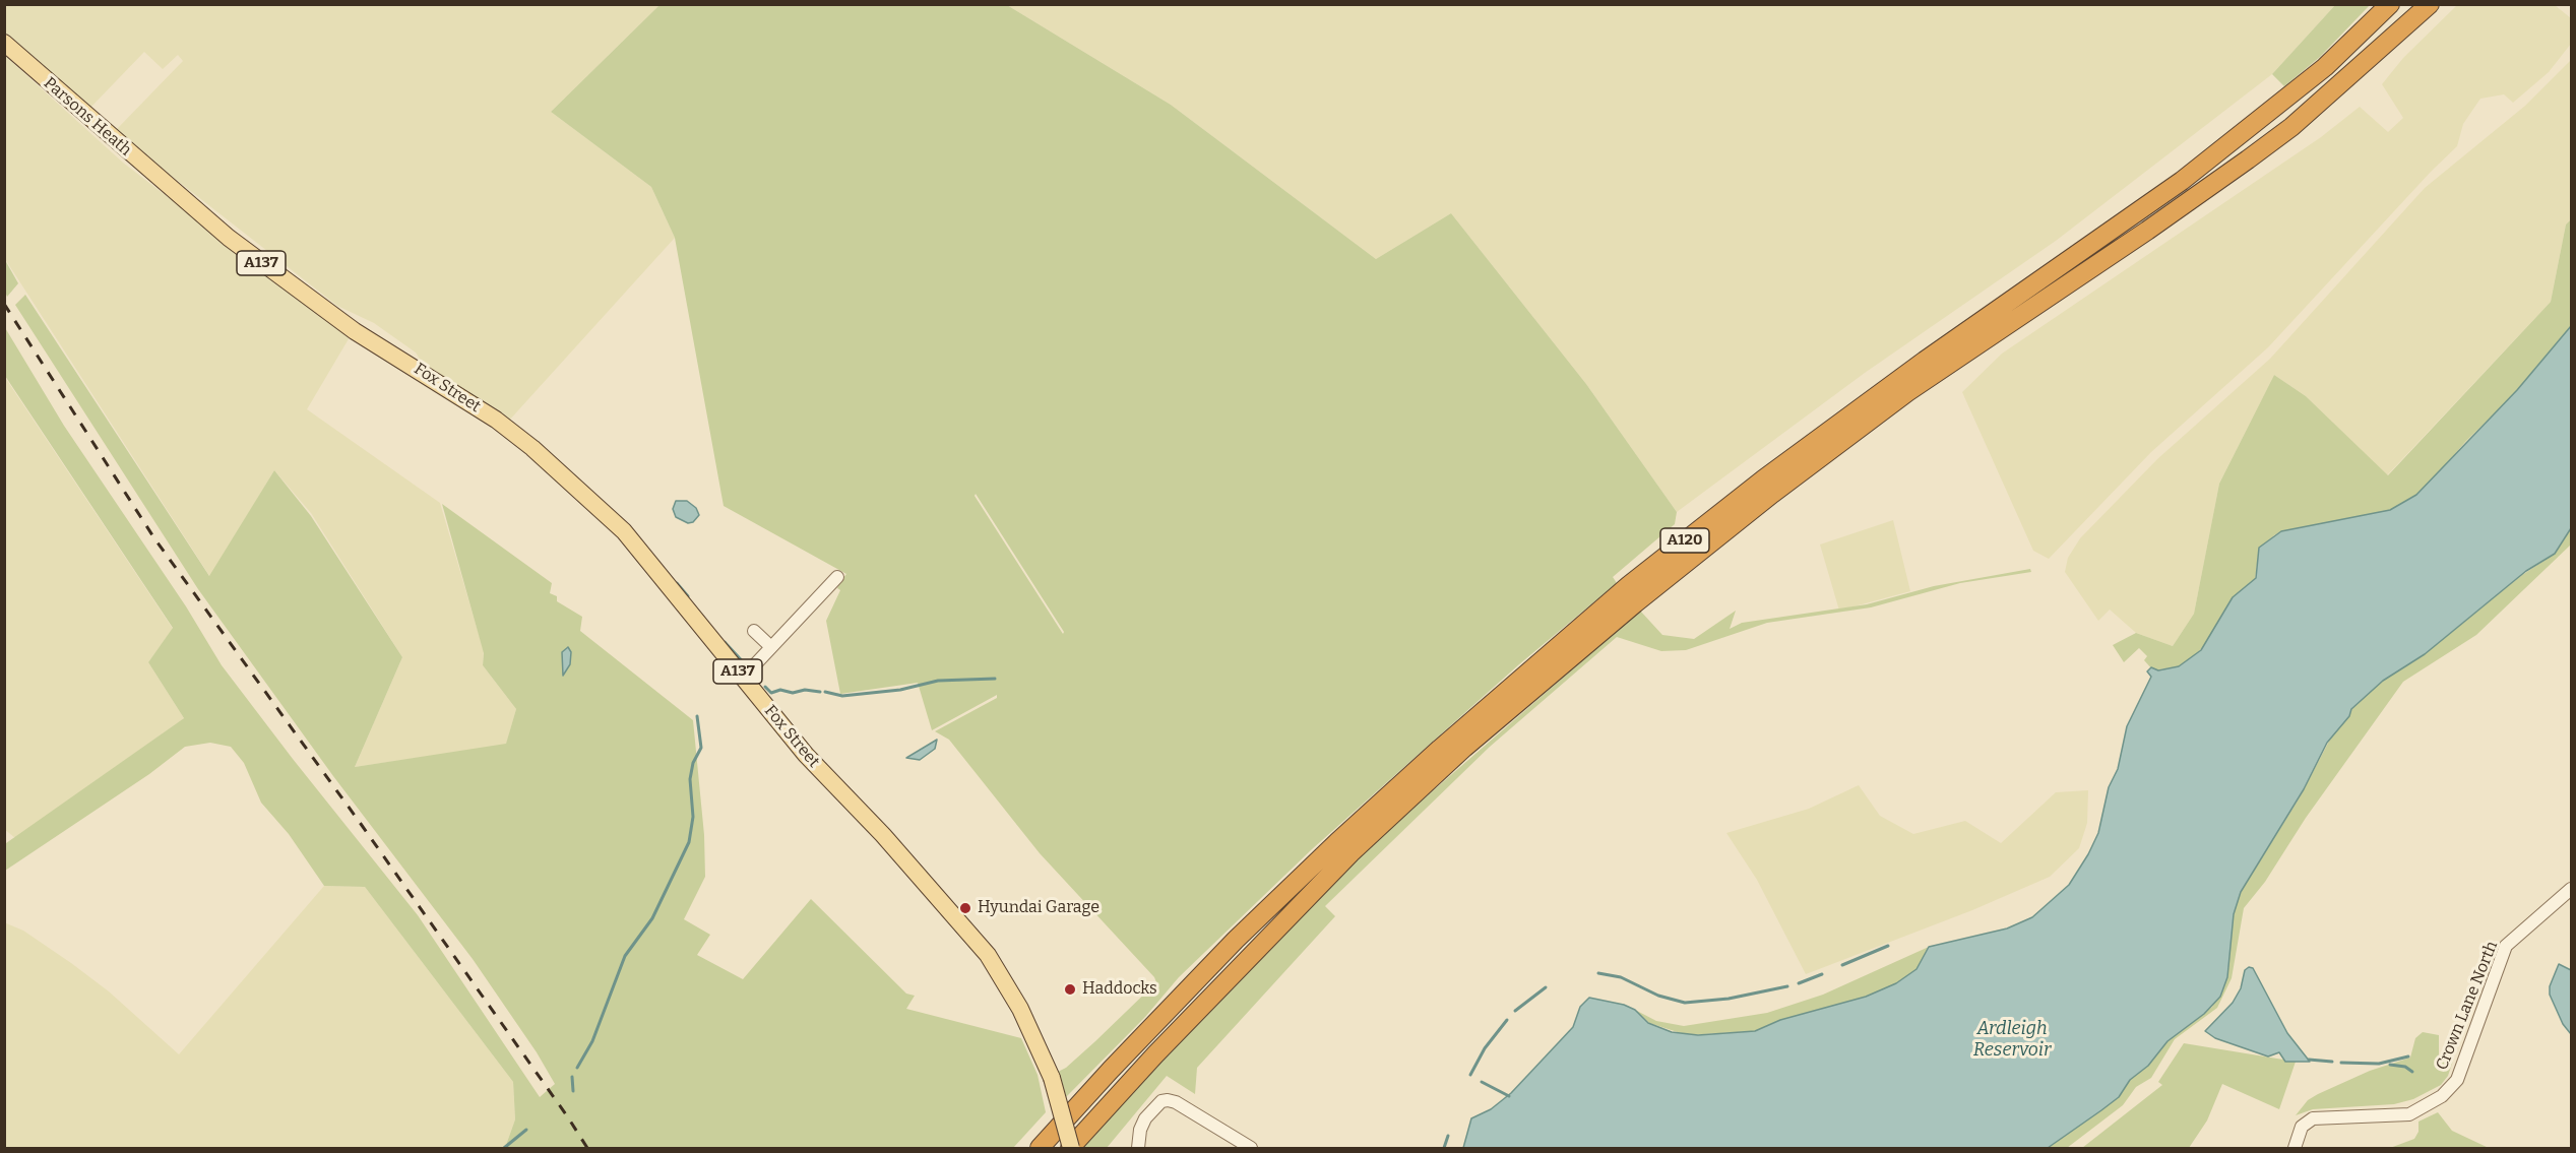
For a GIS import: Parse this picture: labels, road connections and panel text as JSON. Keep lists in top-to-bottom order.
{
  "streets": {
    "highway": ["A120"],
    "main road": ["Parsons Heath", "A137", "Fox Street"],
    "street": ["Crown Lane North"]
  },
  "crossings": [
    ["Parsons Heath", "Fox Street"],
    ["Fox Street", "A120"]
  ],
  "water": ["Ardleigh Reservoir"],
  "places": ["Hyundai Garage", "Haddocks"]
}
